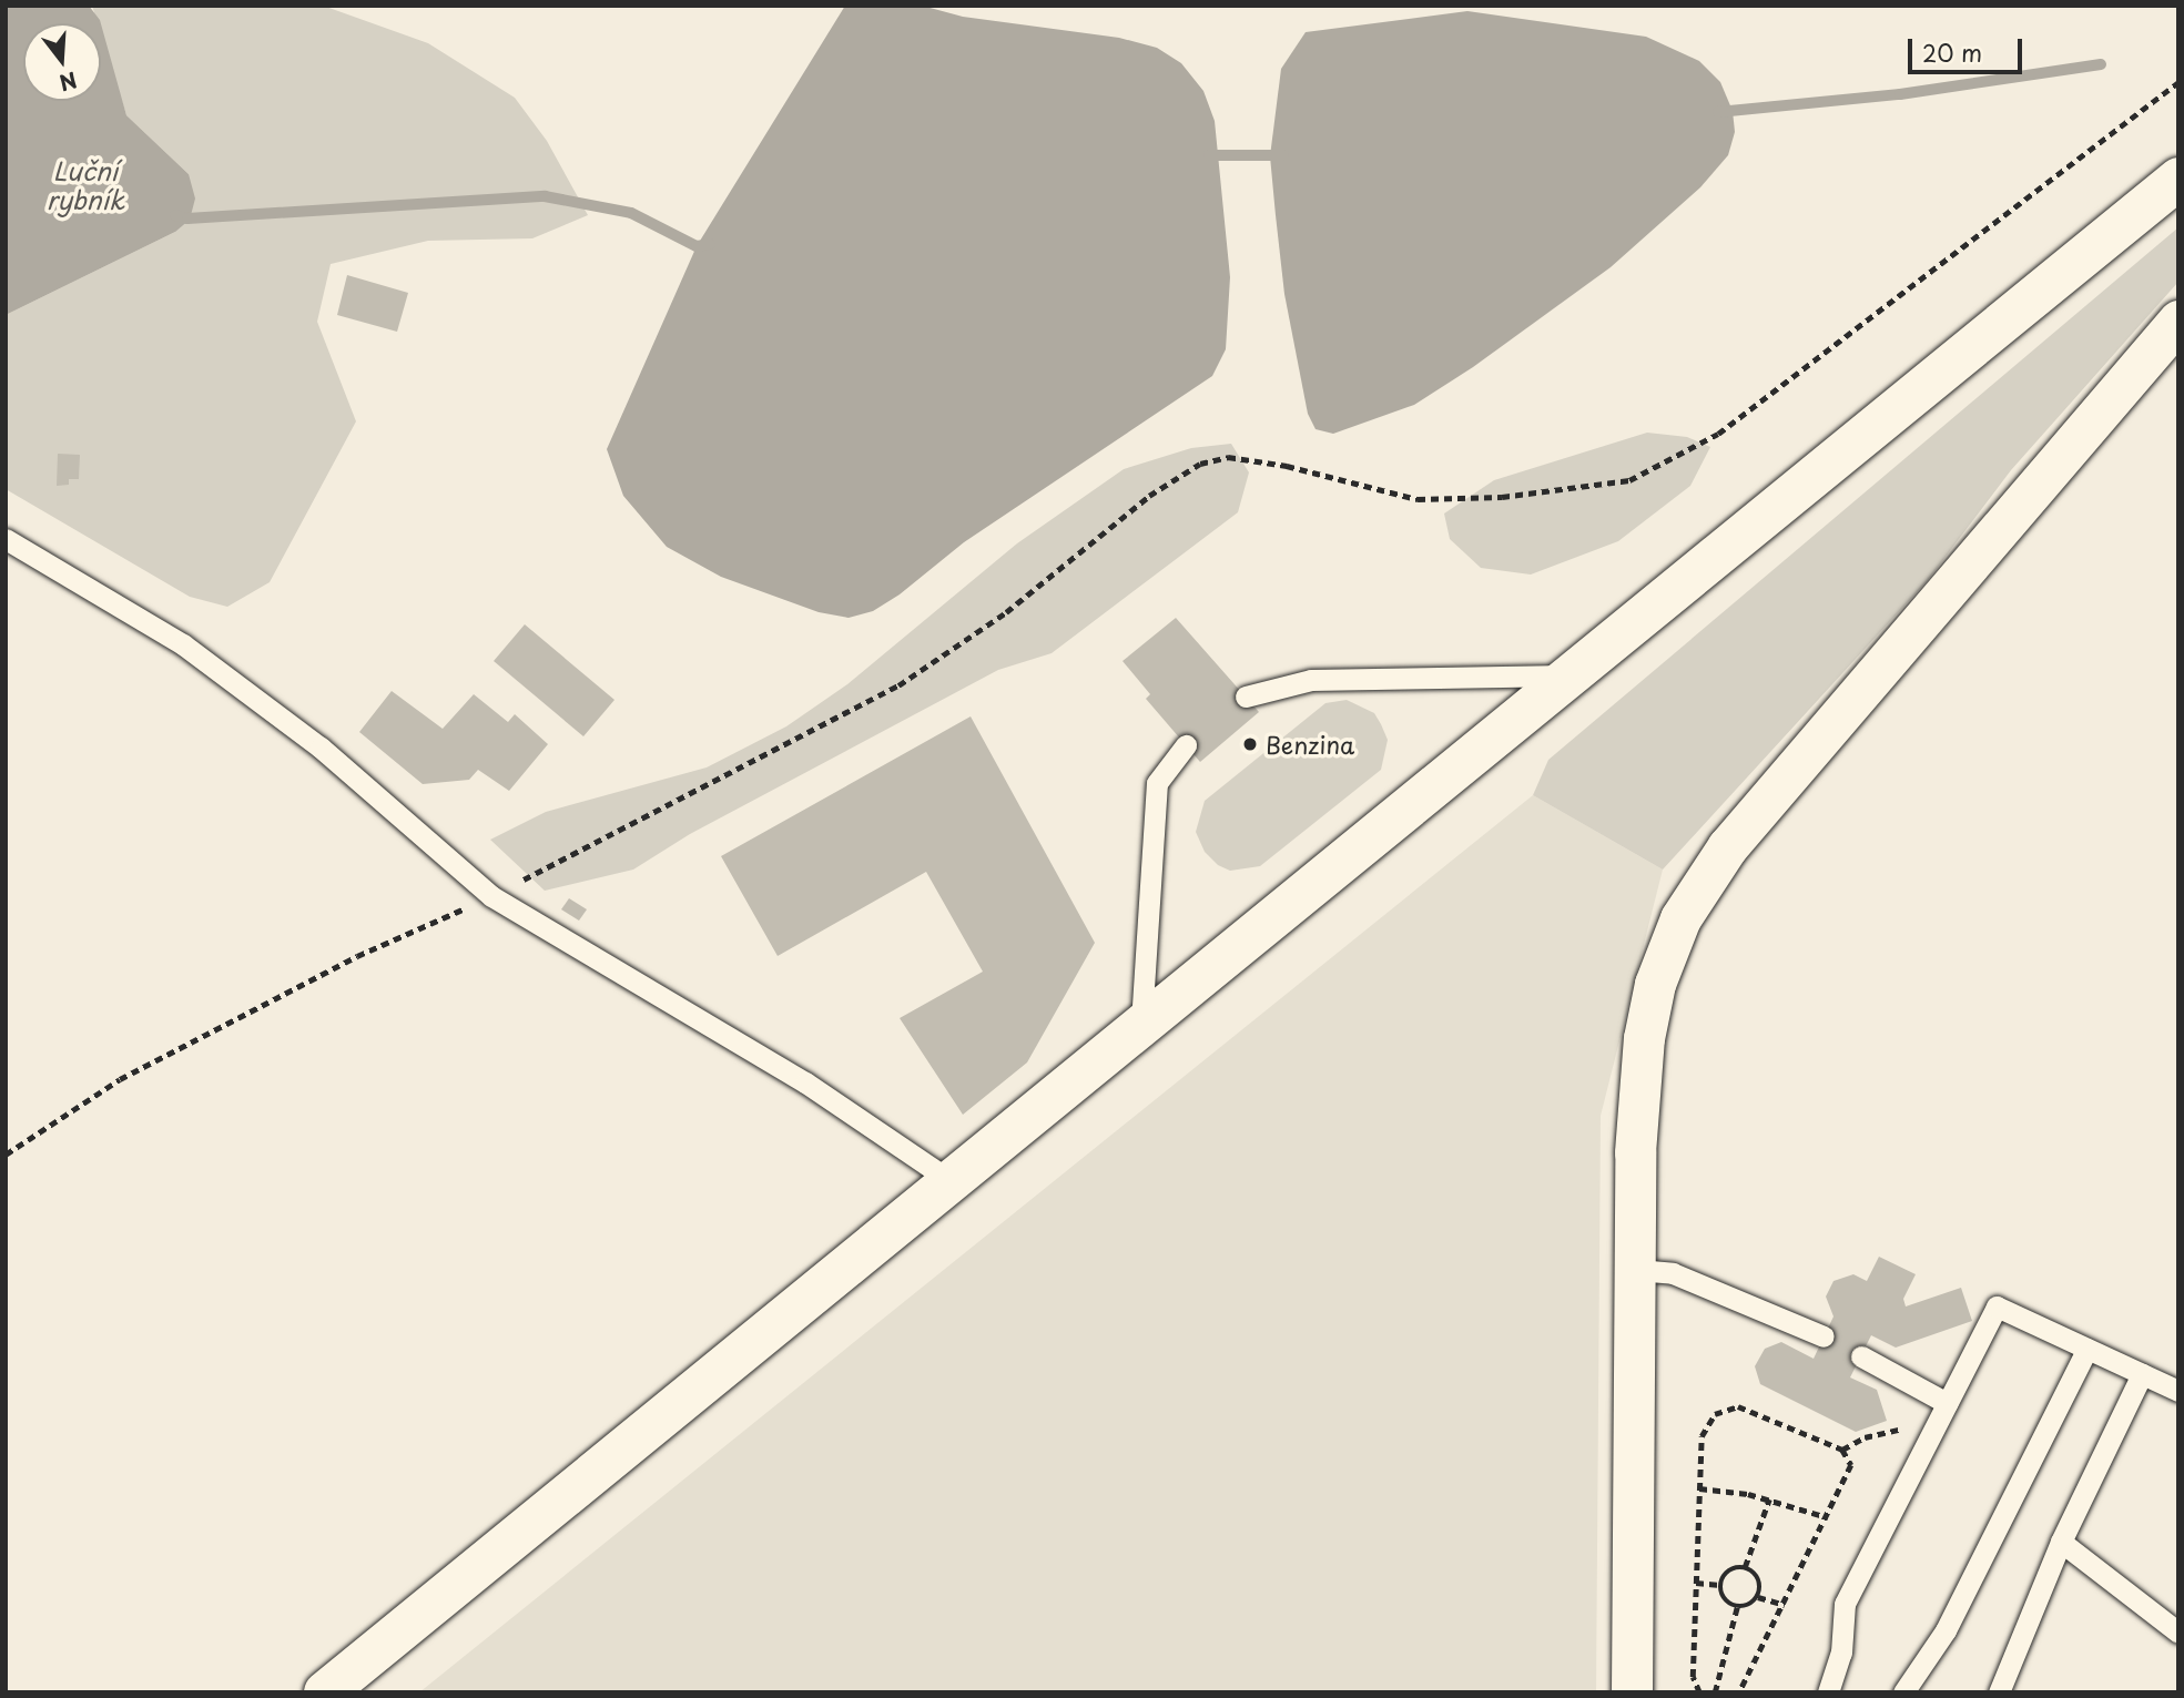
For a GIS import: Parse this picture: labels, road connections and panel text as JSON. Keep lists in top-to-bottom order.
{
  "water": ["Luční rybník"],
  "places": ["Benzina"],
  "scale_bar": "20 m",
  "north": "bottom"
}
